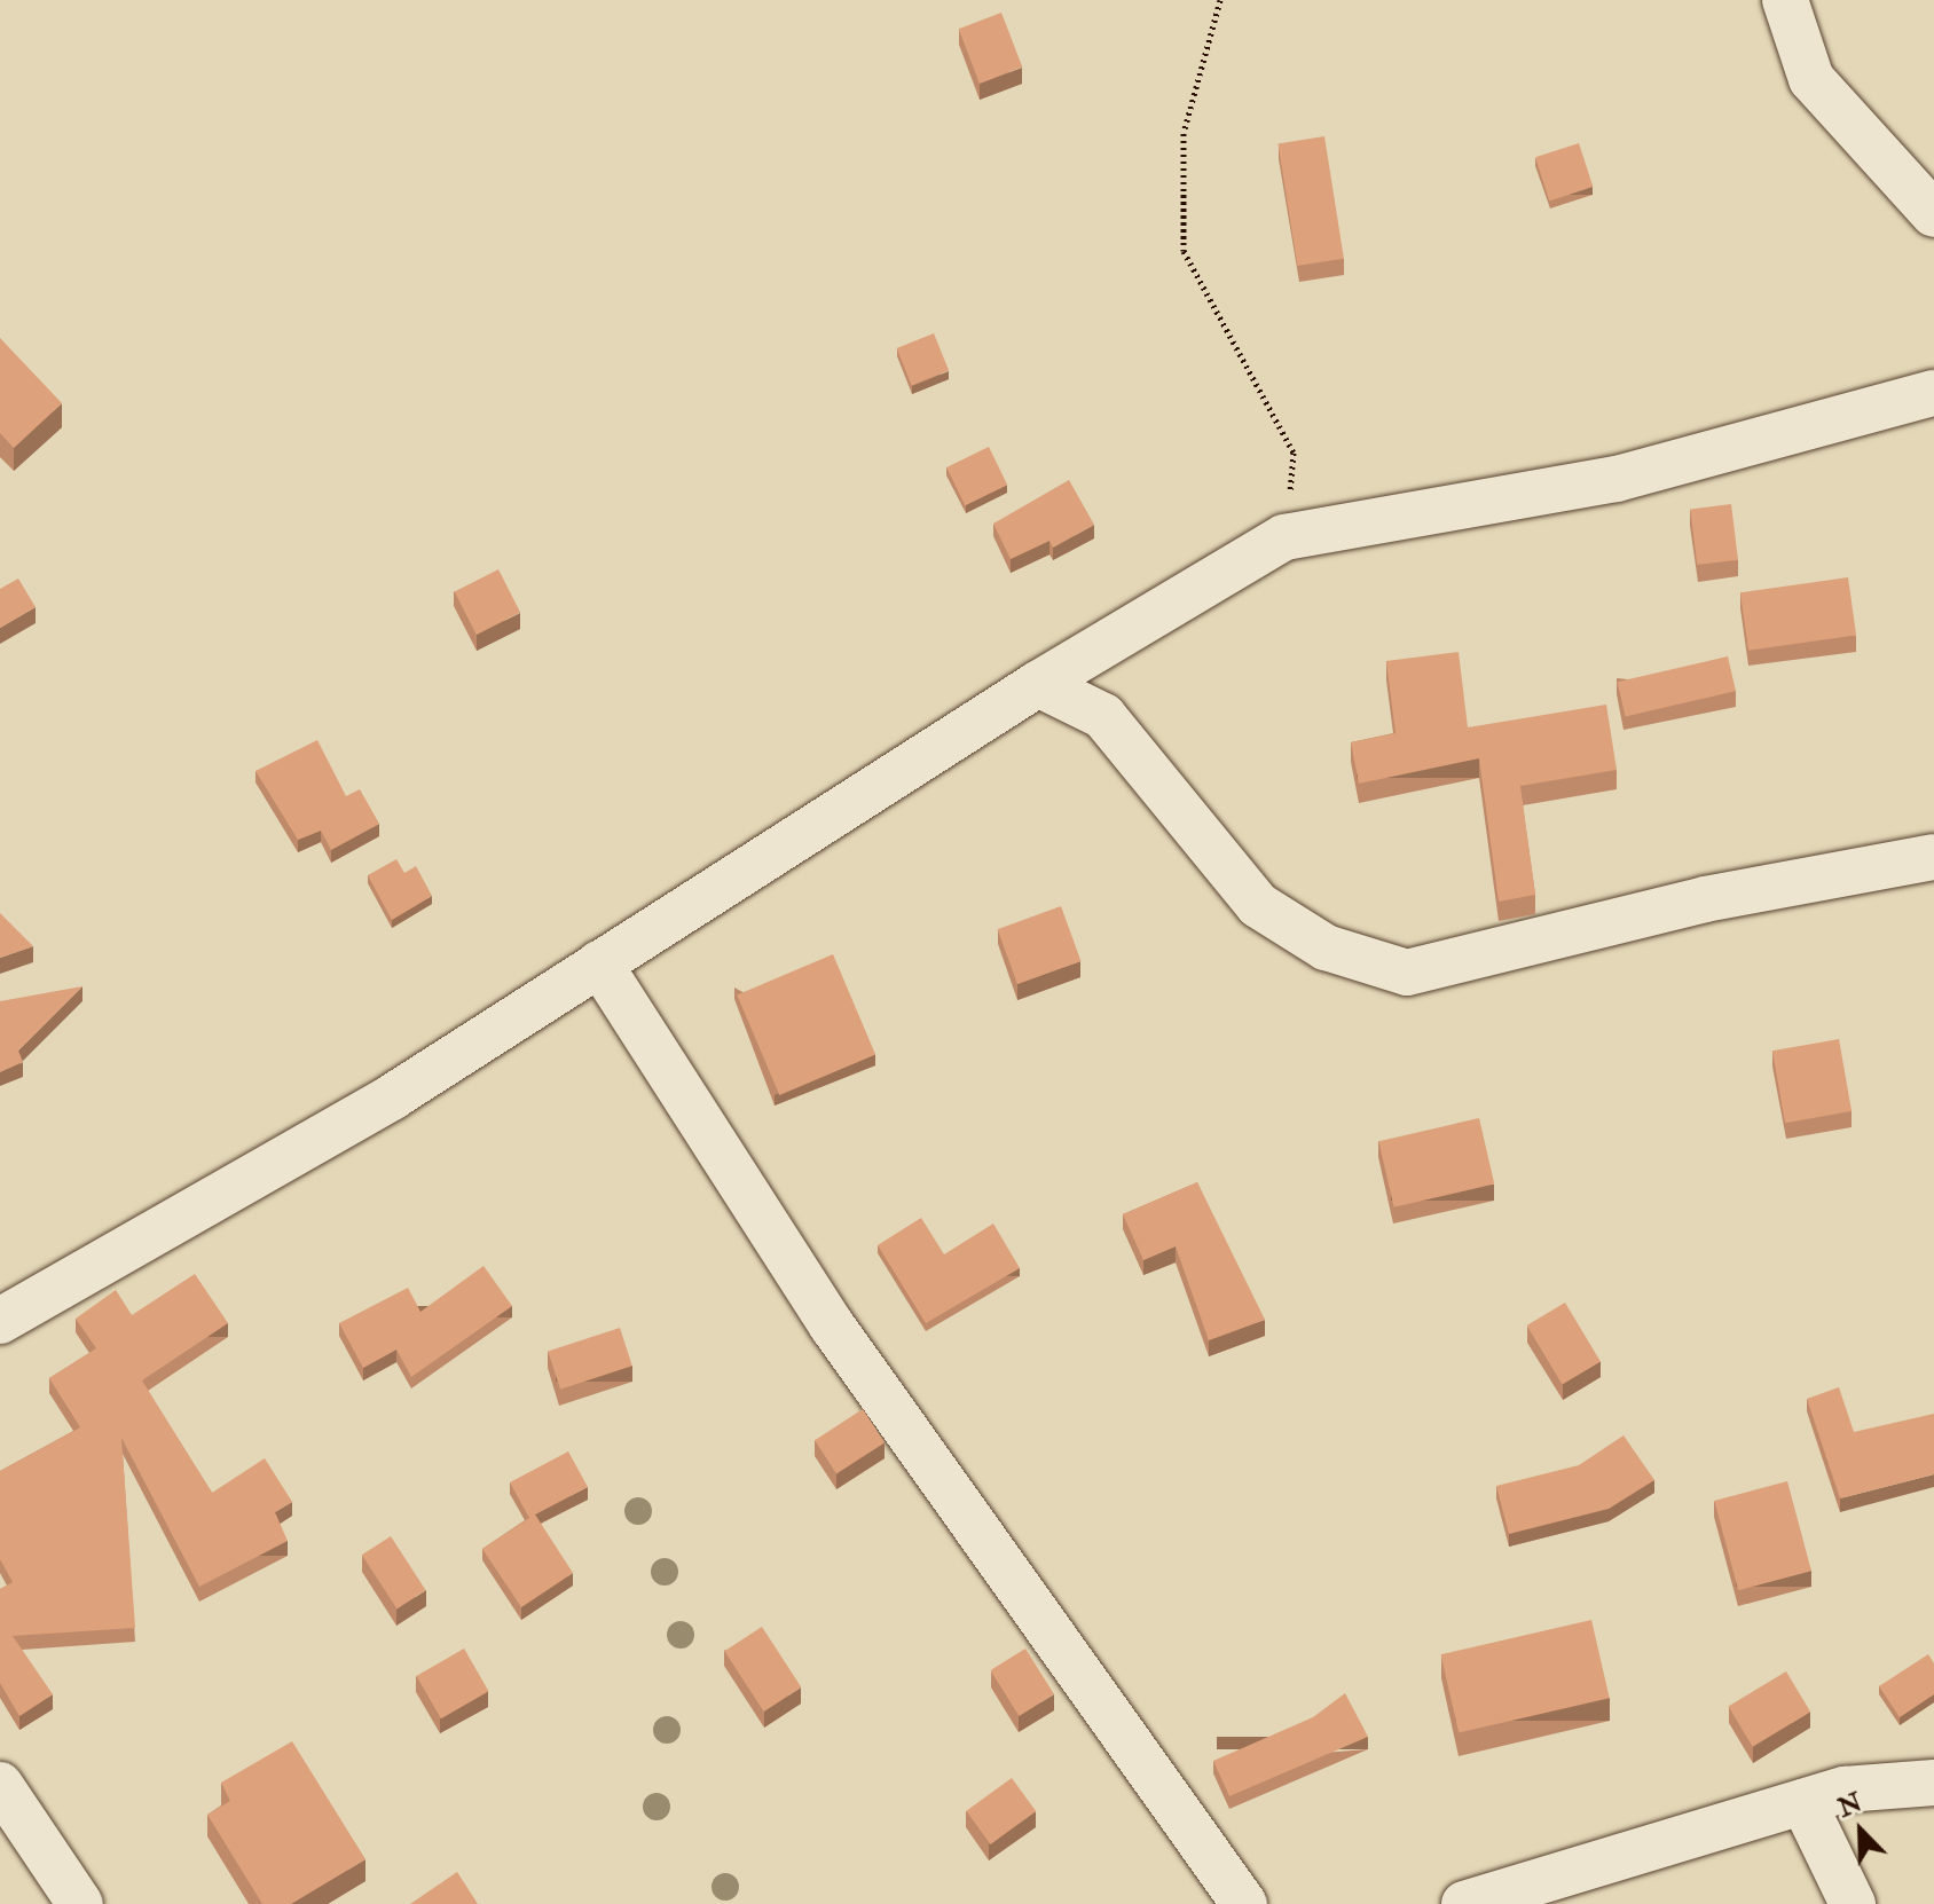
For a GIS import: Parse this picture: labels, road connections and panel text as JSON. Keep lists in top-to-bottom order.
{
  "north": "top left"
}
